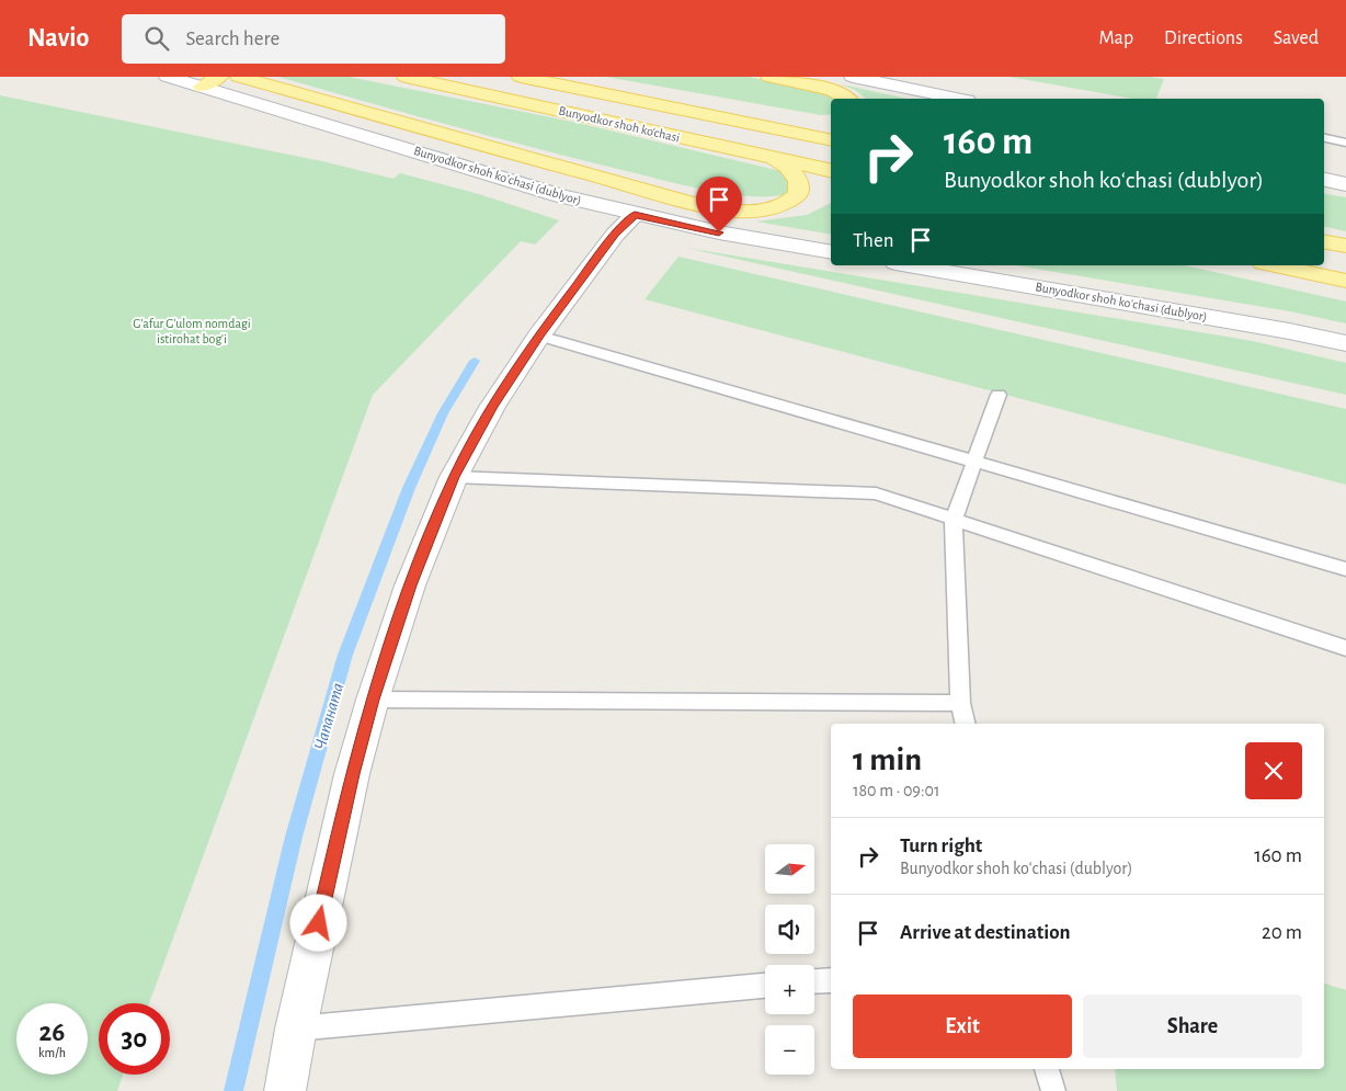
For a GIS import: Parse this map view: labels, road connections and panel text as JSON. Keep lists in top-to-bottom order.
{
  "streets": {
    "main road": ["Bunyodkor shoh ko'chasi"],
    "street": ["Bunyodkor shoh koʻchasi (dublyor)"]
  },
  "water": ["Чапаната"],
  "parks": ["G'afur G'ulom nomdagi istirohat bog'i"],
  "north": "right",
  "page": {
    "header": "Navio",
    "search": "Search here",
    "nav": ["Map", "Directions", "Saved"],
    "turn": ["160 m", "Bunyodkor shoh koʻchasi (dublyor)"],
    "then": "Then",
    "heading": ["1 min", "180 m · 09:01"],
    "list": [
      {
        "name": "Turn right",
        "note": "Bunyodkor shoh koʻchasi (dublyor)",
        "value": "160 m"
      },
      {
        "name": "Arrive at destination",
        "value": "20 m"
      }
    ],
    "map_buttons": ["+", "−"],
    "buttons": ["Exit", "Share"],
    "speed": "26 km/h",
    "limit": "30"
  }
}
